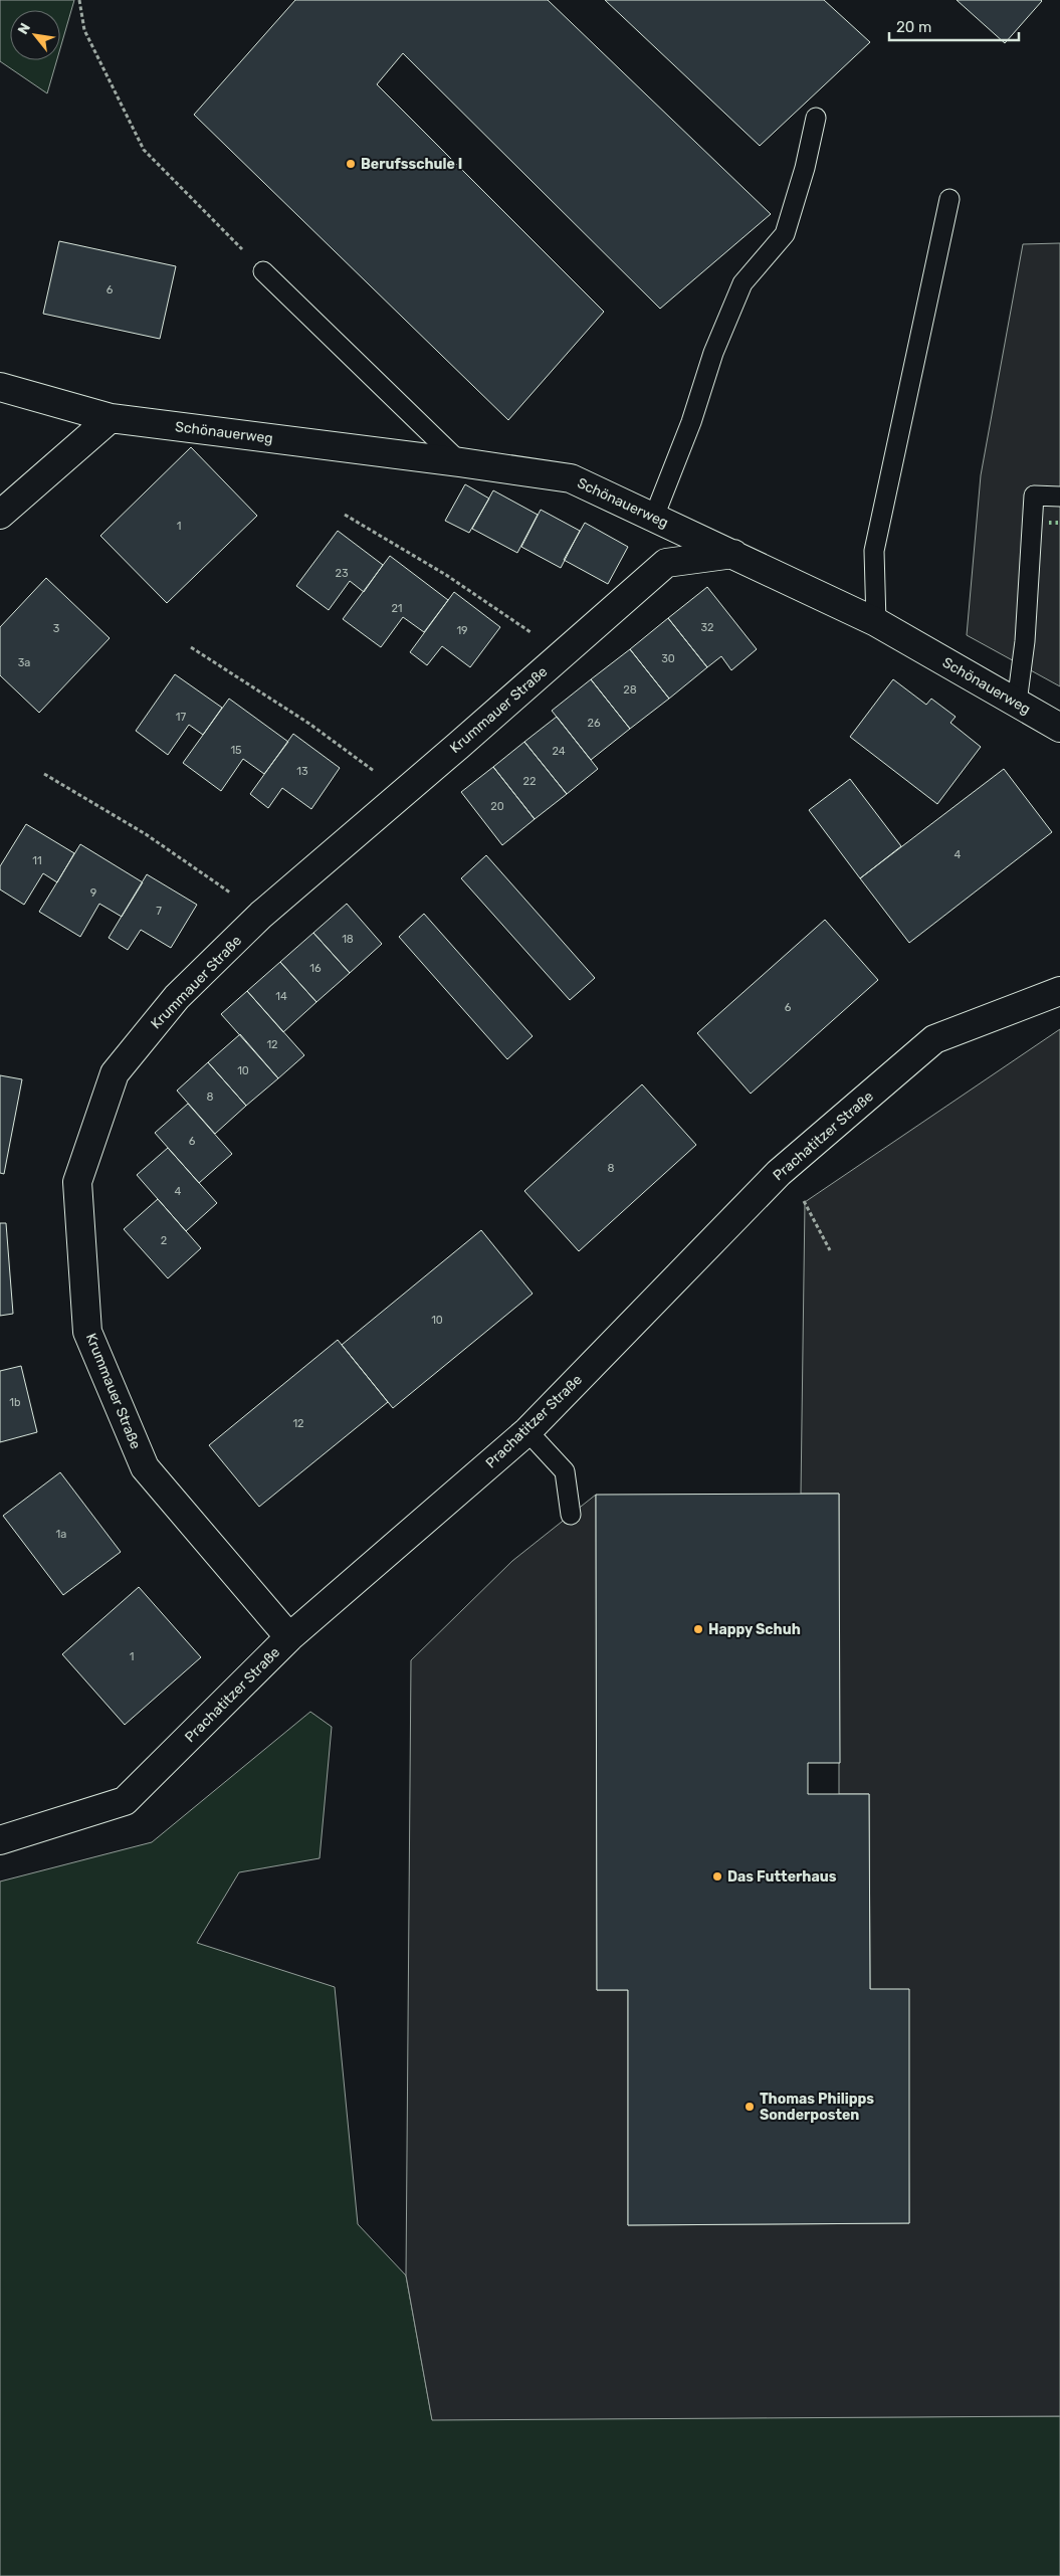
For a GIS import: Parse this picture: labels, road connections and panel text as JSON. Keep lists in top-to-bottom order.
{
  "streets": {
    "street": ["Schönauerweg", "Krummauer Straße", "Prachatitzer Straße"]
  },
  "crossings": [
    ["Schönauerweg", "Krummauer Straße"],
    ["Krummauer Straße", "Prachatitzer Straße"]
  ],
  "places": [
    "Berufsschule I",
    "Happy Schuh",
    "Das Futterhaus",
    "Thomas Philipps Sonderposten"
  ],
  "house_numbers": [
    "6",
    "1",
    "23",
    "21",
    "32",
    "3",
    "19",
    "30",
    "3a",
    "28",
    "17",
    "26",
    "15",
    "24",
    "13",
    "22",
    "20",
    "4",
    "11",
    "9",
    "7",
    "18",
    "16",
    "14",
    "6",
    "12",
    "10",
    "8",
    "6",
    "8",
    "4",
    "2",
    "10",
    "1b",
    "12",
    "1a",
    "1"
  ],
  "scale_bar": "20 m",
  "north": "top left"
}
